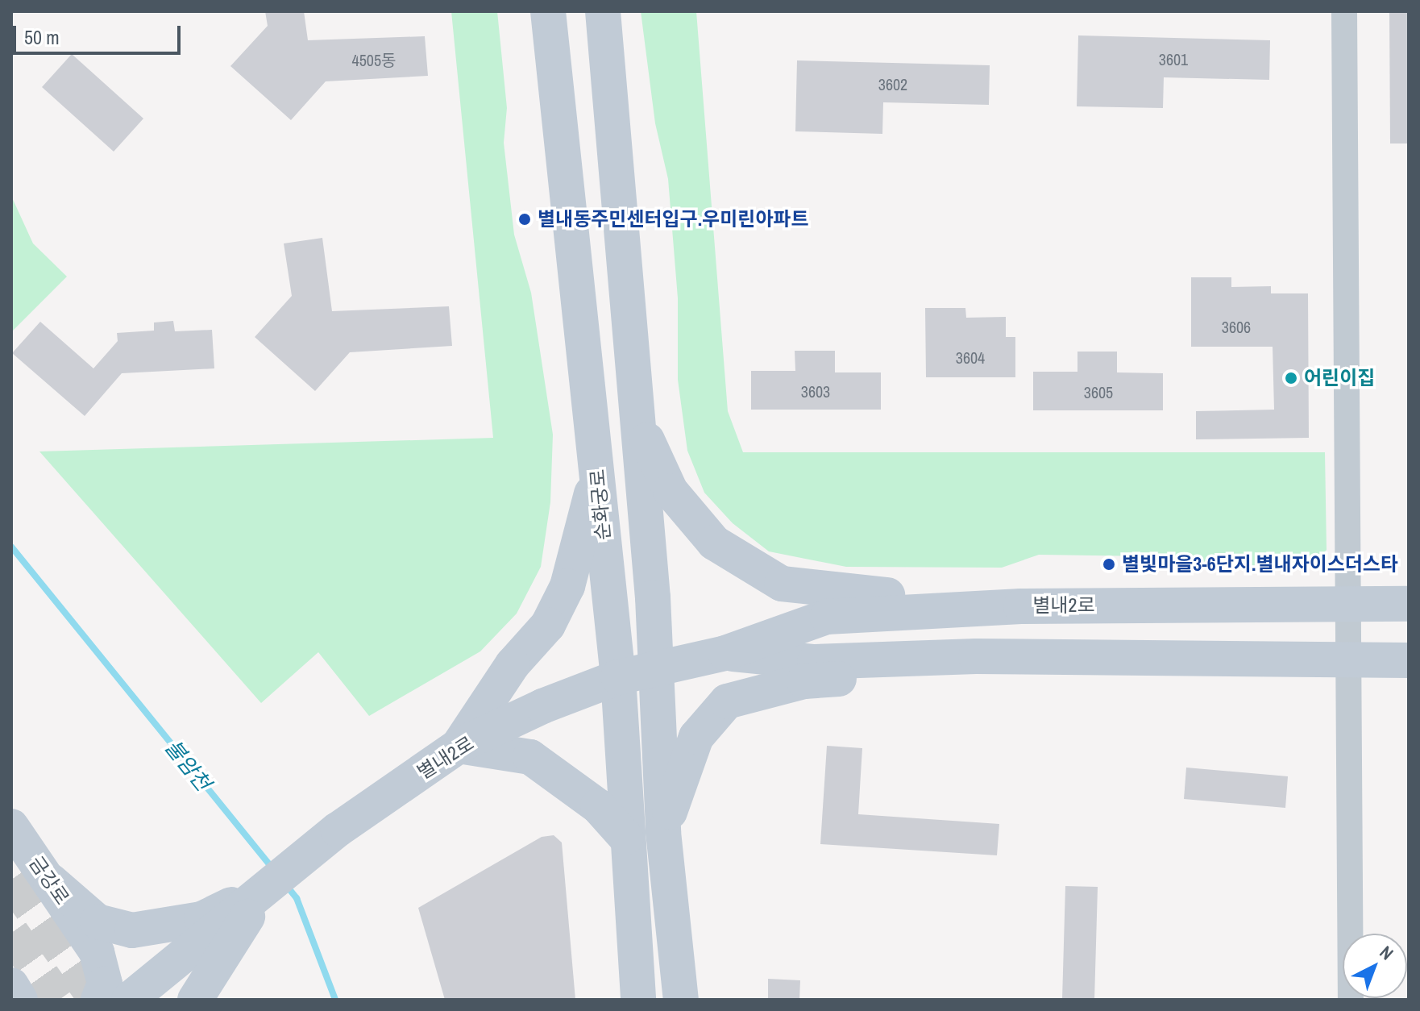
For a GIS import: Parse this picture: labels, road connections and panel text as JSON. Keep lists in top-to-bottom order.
{
  "streets": {
    "street": ["순화궁로", "별내2로", "금강로"]
  },
  "crossings": [
    ["순화궁로", "별내2로"]
  ],
  "water": ["불암천"],
  "places": ["별내동주민센터입구.우미린아파트", "어린이집", "별빛마을3-6단지.별내자이스더스타"],
  "house_numbers": [
    "3601",
    "4505동",
    "3602",
    "3606",
    "3604",
    "3603",
    "3605"
  ],
  "scale_bar": "50 m",
  "north": "top right"
}
